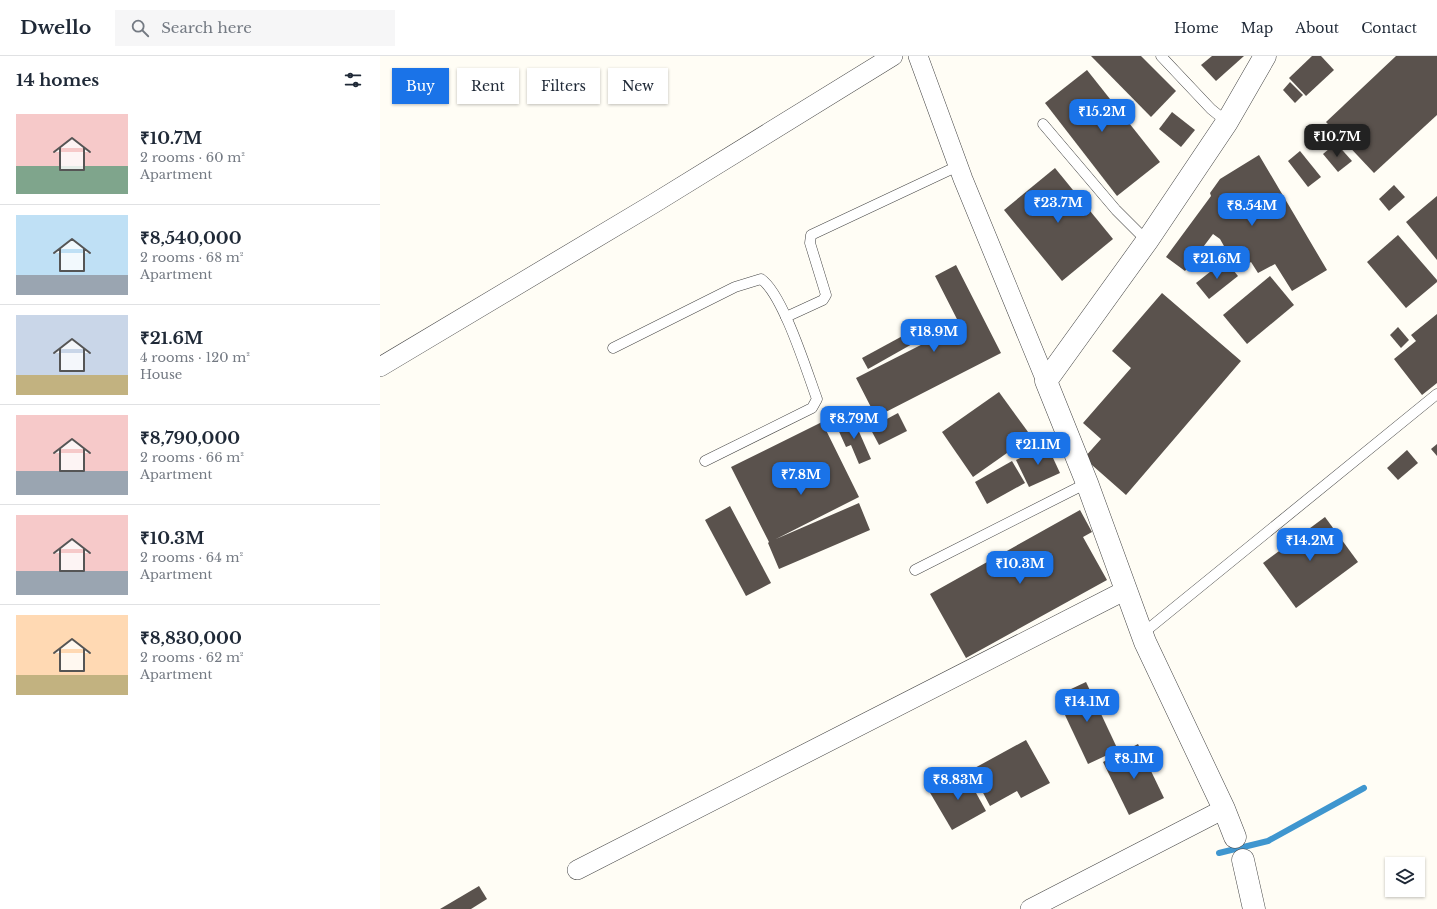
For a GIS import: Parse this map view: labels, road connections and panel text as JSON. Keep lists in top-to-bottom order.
{
  "page": {
    "header": "Dwello",
    "search": "Search here",
    "nav": [
      "Home",
      "Map",
      "About",
      "Contact"
    ],
    "heading": "14 homes",
    "chip": [
      "Buy",
      "Rent",
      "Filters",
      "New"
    ],
    "price": [
      "₹15.2M",
      "₹10.7M",
      "₹23.7M",
      "₹8.54M",
      "₹21.6M",
      "₹18.9M",
      "₹8.79M",
      "₹21.1M",
      "₹7.8M",
      "₹14.2M",
      "₹10.3M",
      "₹14.1M",
      "₹8.1M",
      "₹8.83M"
    ],
    "list": [
      {
        "name": "₹10.7M",
        "note": "2 rooms · 60 m² · Apartment"
      },
      {
        "name": "₹8,540,000",
        "note": "2 rooms · 68 m² · Apartment"
      },
      {
        "name": "₹21.6M",
        "note": "4 rooms · 120 m² · House"
      },
      {
        "name": "₹8,790,000",
        "note": "2 rooms · 66 m² · Apartment"
      },
      {
        "name": "₹10.3M",
        "note": "2 rooms · 64 m² · Apartment"
      },
      {
        "name": "₹8,830,000",
        "note": "2 rooms · 62 m² · Apartment"
      }
    ]
  }
}
